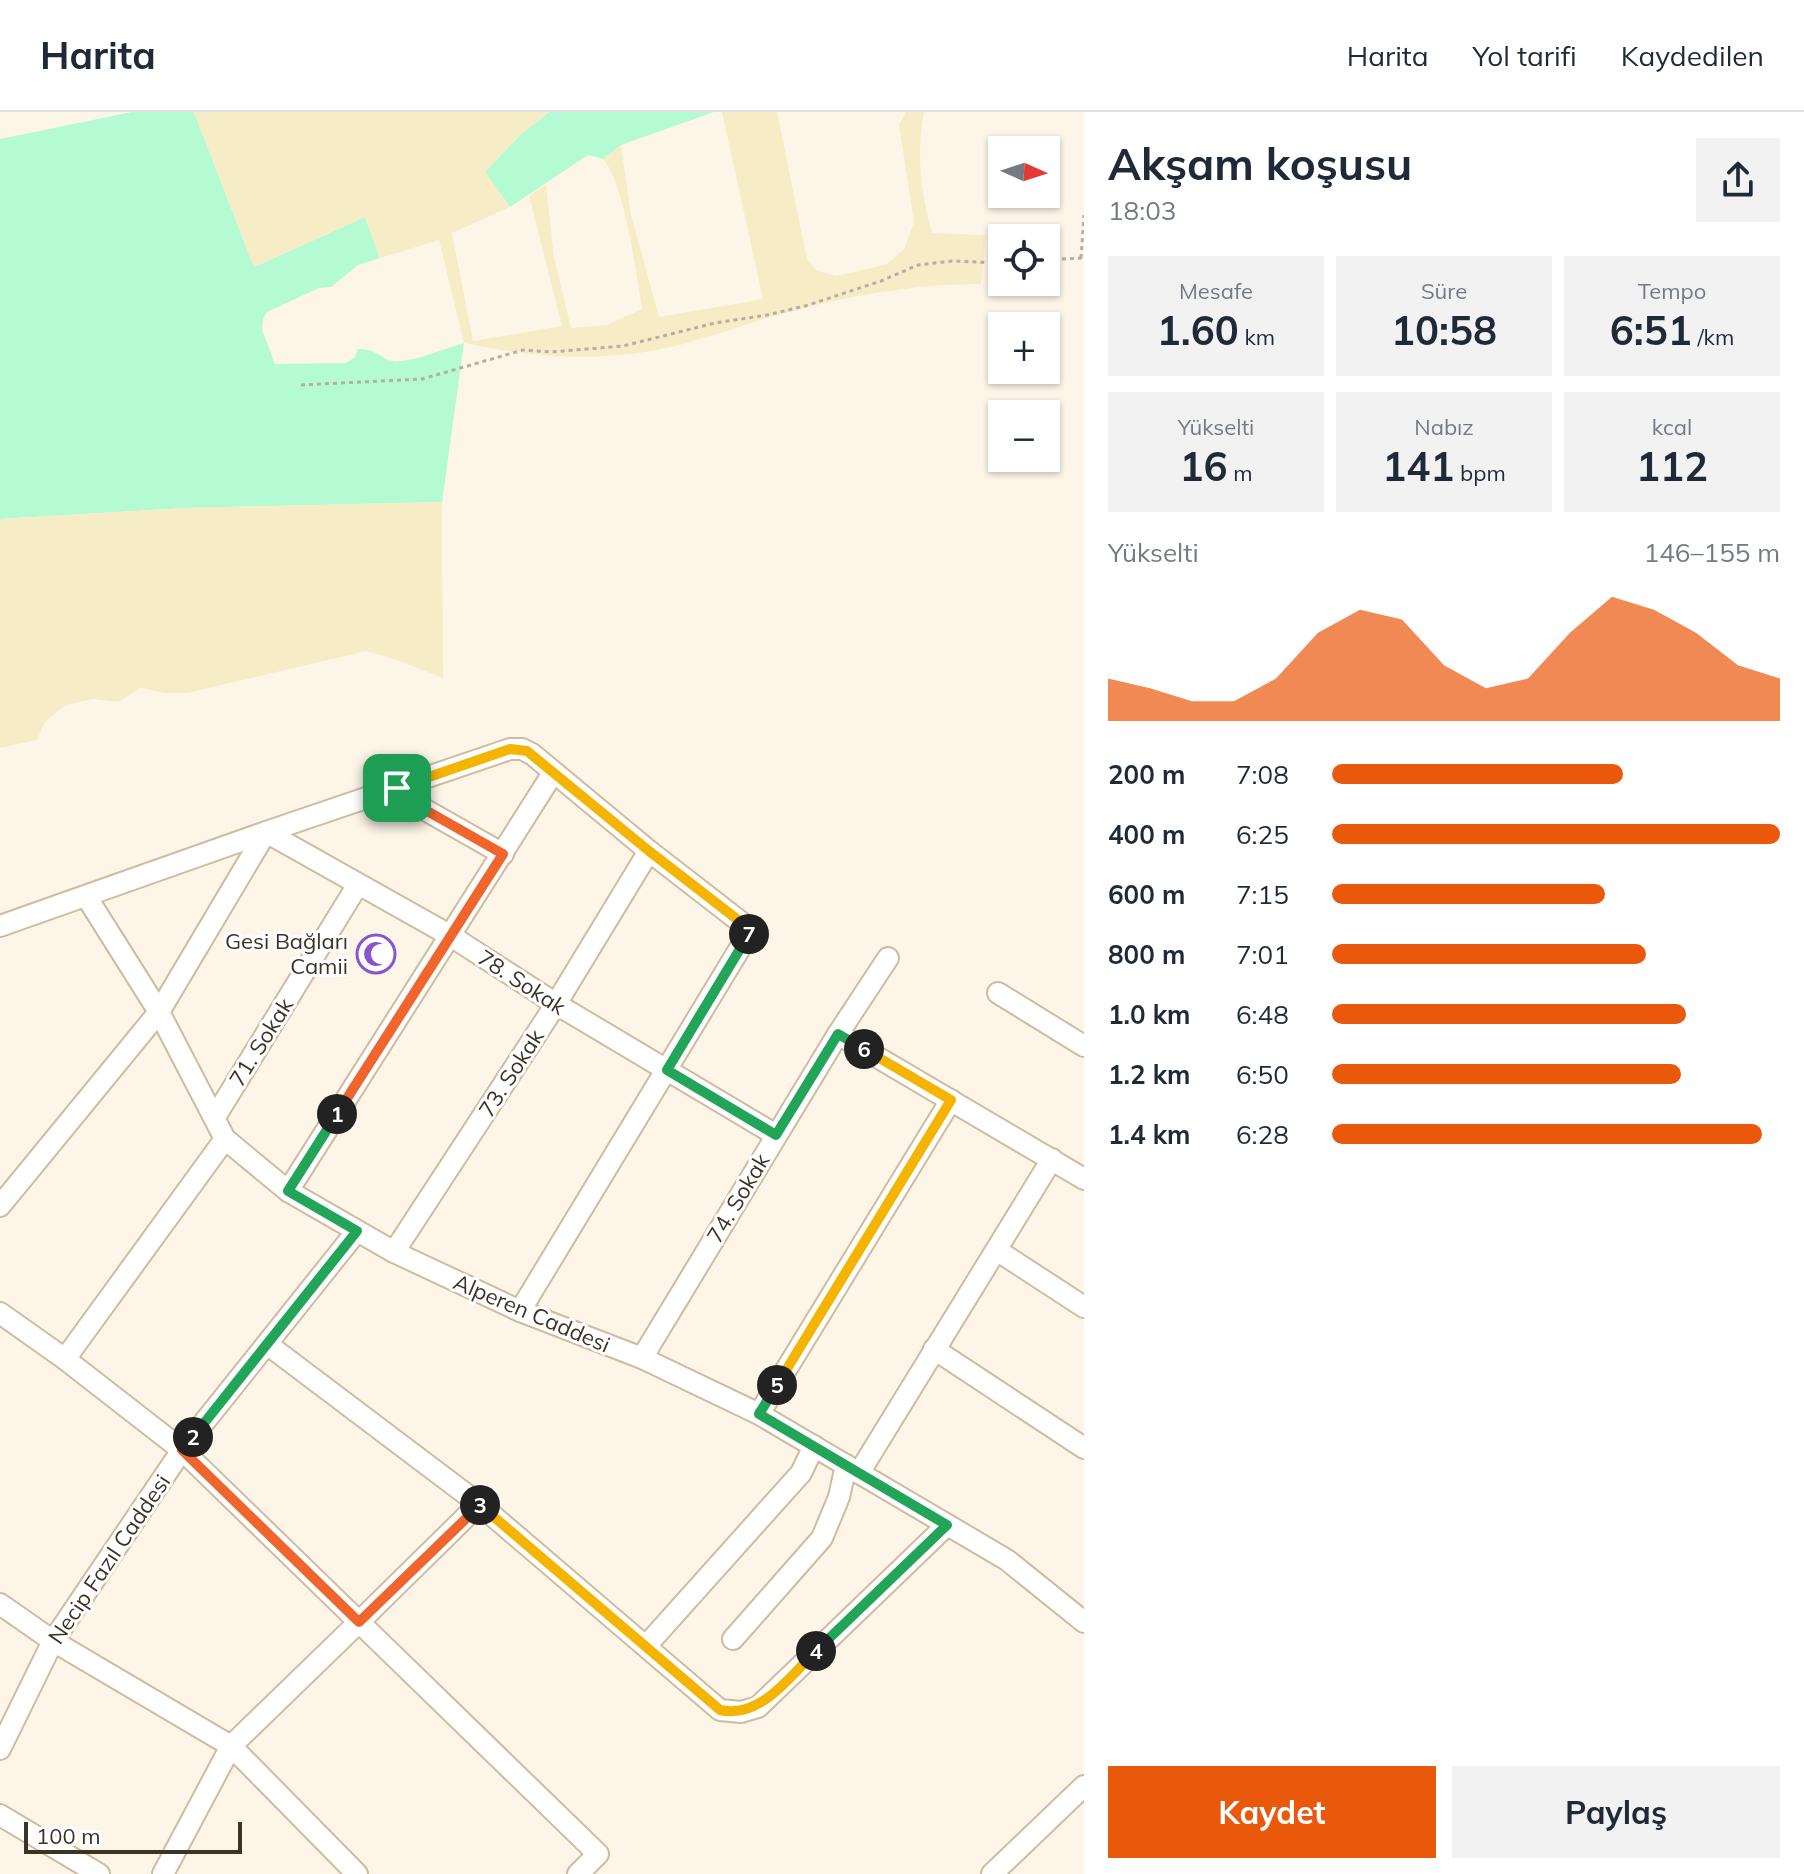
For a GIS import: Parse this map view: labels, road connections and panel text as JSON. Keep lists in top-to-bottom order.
{
  "streets": {
    "street": [
      "78. Sokak",
      "71. Sokak",
      "73. Sokak",
      "74. Sokak",
      "Alperen Caddesi",
      "Necip Fazıl Caddesi"
    ]
  },
  "crossings": [
    ["78. Sokak", "71. Sokak"],
    ["78. Sokak", "73. Sokak"],
    ["78. Sokak", "74. Sokak"],
    ["71. Sokak", "Alperen Caddesi"],
    ["73. Sokak", "Alperen Caddesi"],
    ["74. Sokak", "Alperen Caddesi"],
    ["Alperen Caddesi", "Necip Fazıl Caddesi"]
  ],
  "places": {
    "mosque": ["Gesi Bağları Camii"]
  },
  "scale_bar": "100 m",
  "north": "right",
  "page": {
    "header": "Harita",
    "nav": ["Harita", "Yol tarifi", "Kaydedilen"],
    "heading": ["Akşam koşusu", "18:03"],
    "map_buttons": ["+", "−"],
    "stats": [
      ["Mesafe", "1.60 km"],
      ["Süre", "10:58"],
      ["Tempo", "6:51 /km"],
      ["Yükselti", "16 m"],
      ["Nabız", "141 bpm"],
      ["kcal", "112"]
    ],
    "chart": ["Yükselti", "146–155 m"],
    "list": [
      {
        "name": "200 m",
        "note": "7:08"
      },
      {
        "name": "400 m",
        "note": "6:25"
      },
      {
        "name": "600 m",
        "note": "7:15"
      },
      {
        "name": "800 m",
        "note": "7:01"
      },
      {
        "name": "1.0 km",
        "note": "6:48"
      },
      {
        "name": "1.2 km",
        "note": "6:50"
      },
      {
        "name": "1.4 km",
        "note": "6:28"
      }
    ],
    "pins": [
      "7",
      "6",
      "1",
      "5",
      "2",
      "3",
      "4"
    ],
    "buttons": ["Kaydet", "Paylaş"],
    "scale": "100 m"
  }
}
